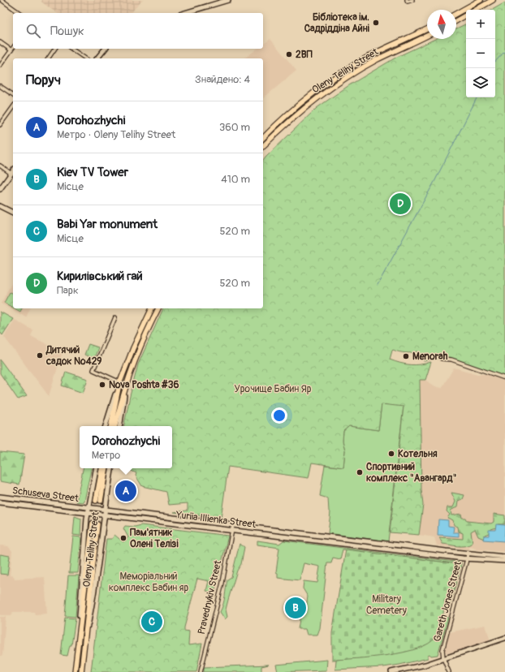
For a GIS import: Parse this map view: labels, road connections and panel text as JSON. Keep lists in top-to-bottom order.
{
  "streets": {
    "main road": ["Oleny Telihy Street", "Schuseva Street", "Yuriia Illienka Street"],
    "street": ["Pravednykiv Street", "Gareth Jones Street"]
  },
  "crossings": [
    ["Oleny Telihy Street", "Schuseva Street"],
    ["Oleny Telihy Street", "Yuriia Illienka Street"],
    ["Schuseva Street", "Yuriia Illienka Street"],
    ["Yuriia Illienka Street", "Pravednykiv Street"],
    ["Yuriia Illienka Street", "Gareth Jones Street"]
  ],
  "parks": ["Урочище Бабин Яр", "Меморіальний комплекс Бабин яр", "Military Cemetery"],
  "places": [
    "Бібліотека ім. Садріддіна Айні",
    "2ВП",
    "Дитячий садок №429",
    "Menorah",
    "Nova Poshta #36",
    "Котельня",
    "Спортивний комплекс \"Авангард\"",
    "Пам'ятник Олені Телізі"
  ],
  "north": "top",
  "page": {
    "map_buttons": ["+", "−"],
    "search": "Пошук",
    "heading": ["Поруч", "Знайдено: 4"],
    "list": [
      {
        "mark": "A",
        "name": "Dorohozhychi",
        "note": "Метро · Oleny Telihy Street",
        "value": "360 m"
      },
      {
        "mark": "B",
        "name": "Kiev TV Tower",
        "note": "Місце",
        "value": "410 m"
      },
      {
        "mark": "C",
        "name": "Babi Yar monument",
        "note": "Місце",
        "value": "520 m"
      },
      {
        "mark": "D",
        "name": "Кирилівський гай",
        "note": "Парк",
        "value": "520 m"
      }
    ],
    "pins": [
      "D",
      "A",
      "B",
      "C"
    ],
    "popup": ["Dorohozhychi", "Метро"]
  }
}
